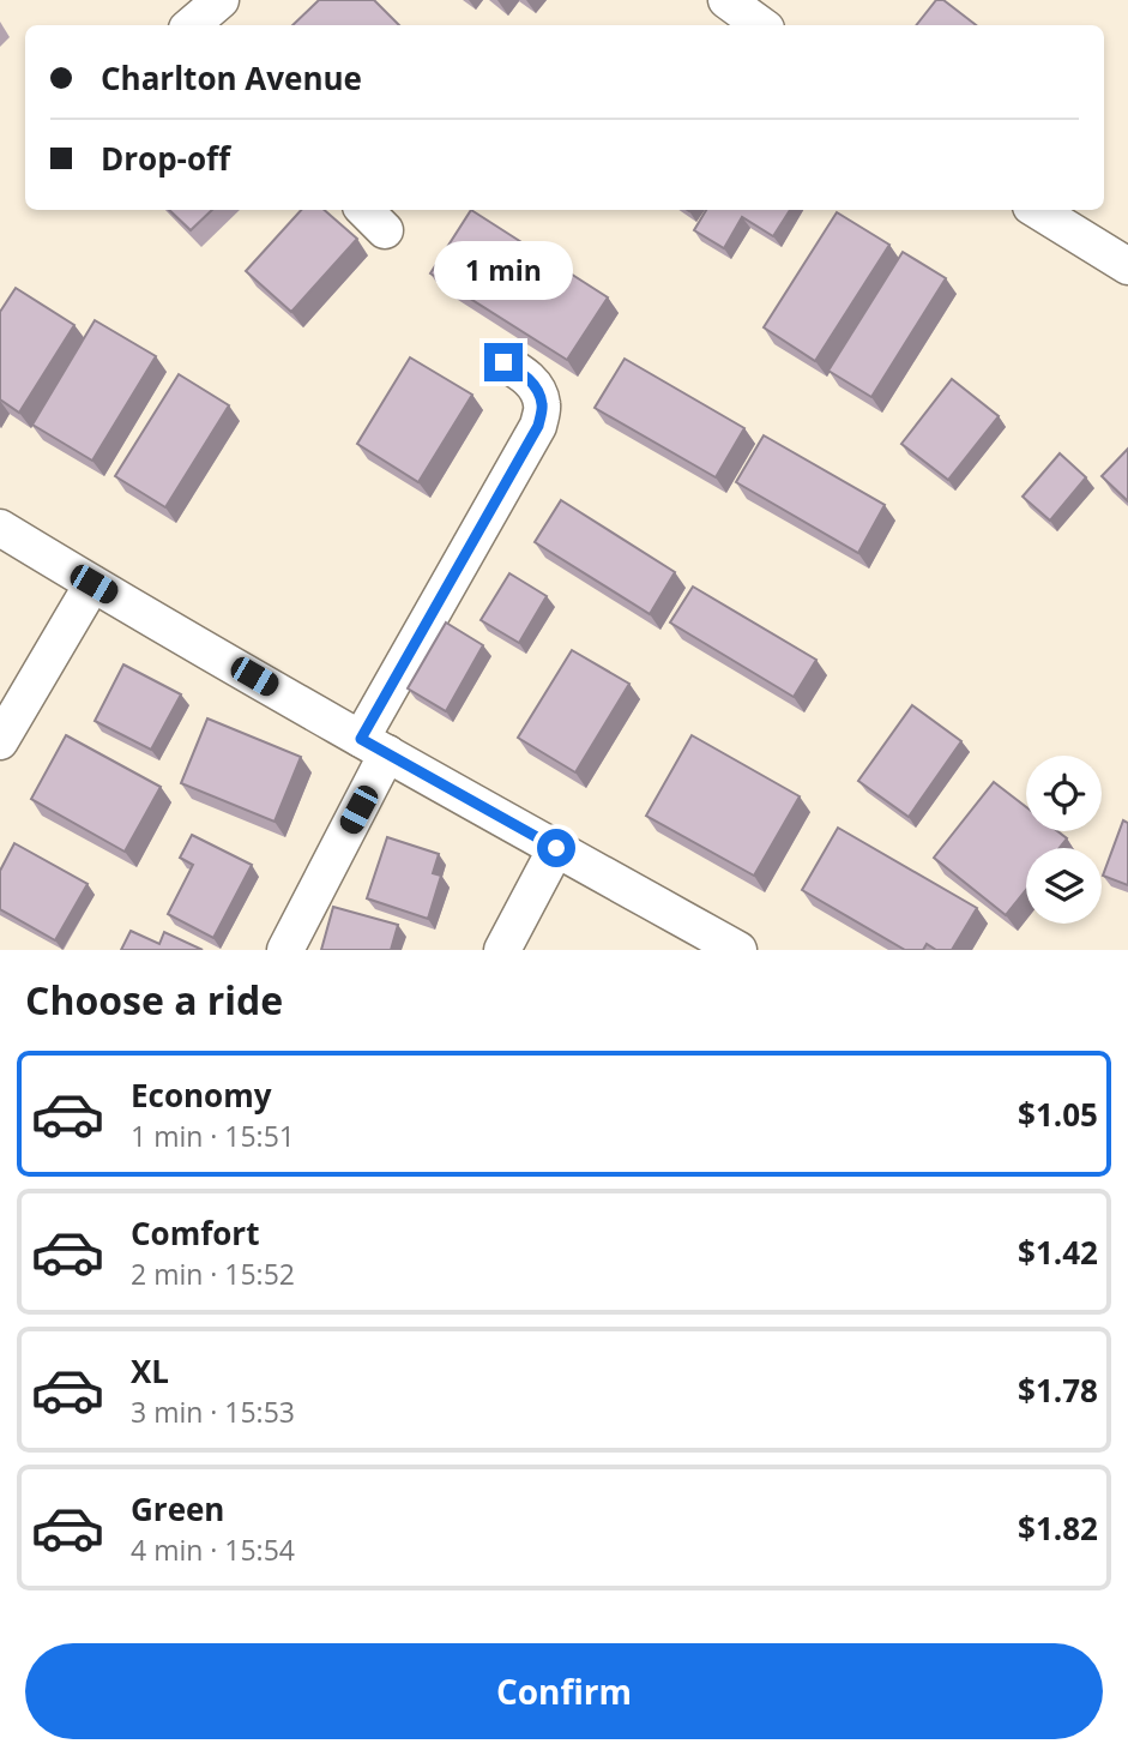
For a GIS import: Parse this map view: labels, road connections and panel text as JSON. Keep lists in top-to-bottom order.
{
  "page": {
    "banner": ["Charlton Avenue", "Drop-off"],
    "bubble": "1 min",
    "heading": "Choose a ride",
    "list": [
      {
        "name": "Economy",
        "note": "1 min · 15:51",
        "value": "$1.05"
      },
      {
        "name": "Comfort",
        "note": "2 min · 15:52",
        "value": "$1.42"
      },
      {
        "name": "XL",
        "note": "3 min · 15:53",
        "value": "$1.78"
      },
      {
        "name": "Green",
        "note": "4 min · 15:54",
        "value": "$1.82"
      }
    ],
    "buttons": "Confirm"
  }
}
